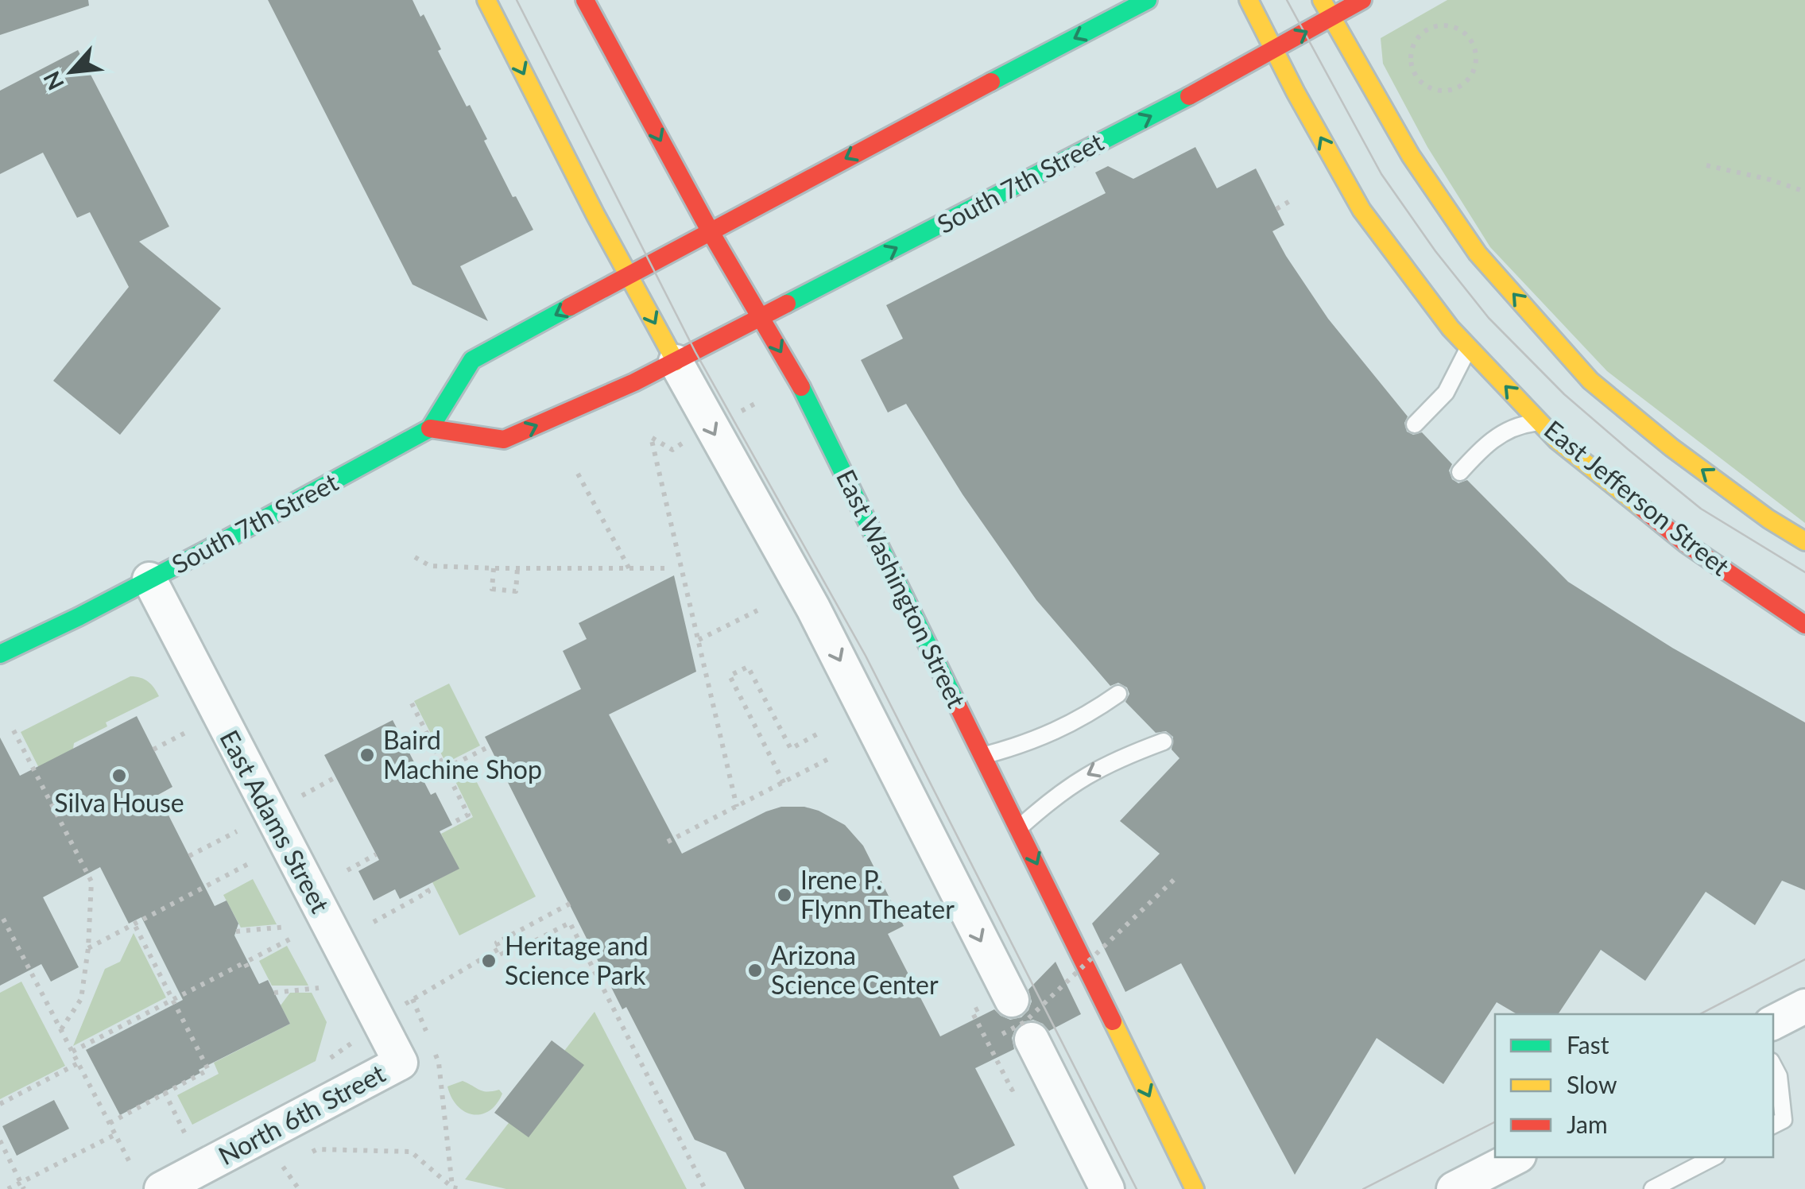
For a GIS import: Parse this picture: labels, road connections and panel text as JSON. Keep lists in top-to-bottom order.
{
  "streets": {
    "main road": ["South 7th Street", "East Jefferson Street", "East Washington Street"],
    "street": ["East Adams Street", "North 6th Street"]
  },
  "crossings": [
    ["South 7th Street", "East Jefferson Street"],
    ["South 7th Street", "East Washington Street"],
    ["South 7th Street", "East Adams Street"],
    ["East Adams Street", "North 6th Street"]
  ],
  "one_way": ["East Washington Street"],
  "places": [
    "Baird Machine Shop",
    "Silva House",
    "Irene P. Flynn Theater",
    "Heritage and Science Park",
    "Arizona Science Center"
  ],
  "legend": ["Fast", "Slow", "Jam"],
  "north": "bottom left"
}
